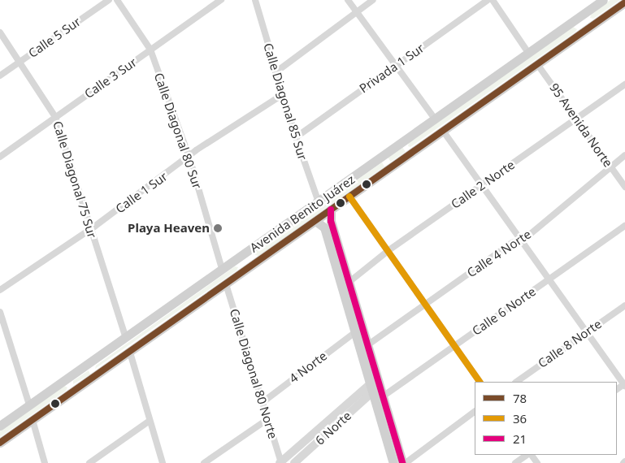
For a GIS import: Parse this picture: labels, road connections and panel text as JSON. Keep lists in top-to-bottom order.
{
  "streets": {
    "main road": ["Avenida Benito Juárez"],
    "street": [
      "Calle 5 Sur",
      "Privada 1 Sur",
      "Calle 3 Sur",
      "Calle Diagonal 85 Sur",
      "95 Avenida Norte",
      "Calle Diagonal 80 Sur",
      "Calle Diagonal 75 Sur",
      "Calle 2 Norte",
      "Calle 1 Sur",
      "Calle 4 Norte",
      "Calle 6 Norte",
      "Calle 8 Norte",
      "4 Norte",
      "Calle Diagonal 80 Norte",
      "6 Norte"
    ]
  },
  "crossings": [
    ["Calle 5 Sur", "Calle Diagonal 75 Sur"],
    ["Privada 1 Sur", "Calle Diagonal 85 Sur"],
    ["Calle 3 Sur", "Calle Diagonal 80 Sur"],
    ["Calle 3 Sur", "Calle Diagonal 75 Sur"],
    ["Calle Diagonal 85 Sur", "Calle 1 Sur"],
    ["Calle Diagonal 85 Sur", "Avenida Benito Juárez"],
    ["95 Avenida Norte", "Calle 2 Norte"],
    ["95 Avenida Norte", "Avenida Benito Juárez"],
    ["95 Avenida Norte", "Calle 4 Norte"],
    ["Calle Diagonal 80 Sur", "Calle 1 Sur"],
    ["Calle Diagonal 80 Sur", "Avenida Benito Juárez"],
    ["Calle Diagonal 75 Sur", "Calle 1 Sur"],
    ["Calle Diagonal 75 Sur", "Avenida Benito Juárez"],
    ["Avenida Benito Juárez", "Calle Diagonal 80 Norte"],
    ["4 Norte", "Calle Diagonal 80 Norte"]
  ],
  "places": ["Playa Heaven"],
  "lines": ["transit line 78", "transit line 36", "transit line 21"],
  "legend": ["78", "36", "21"]
}
